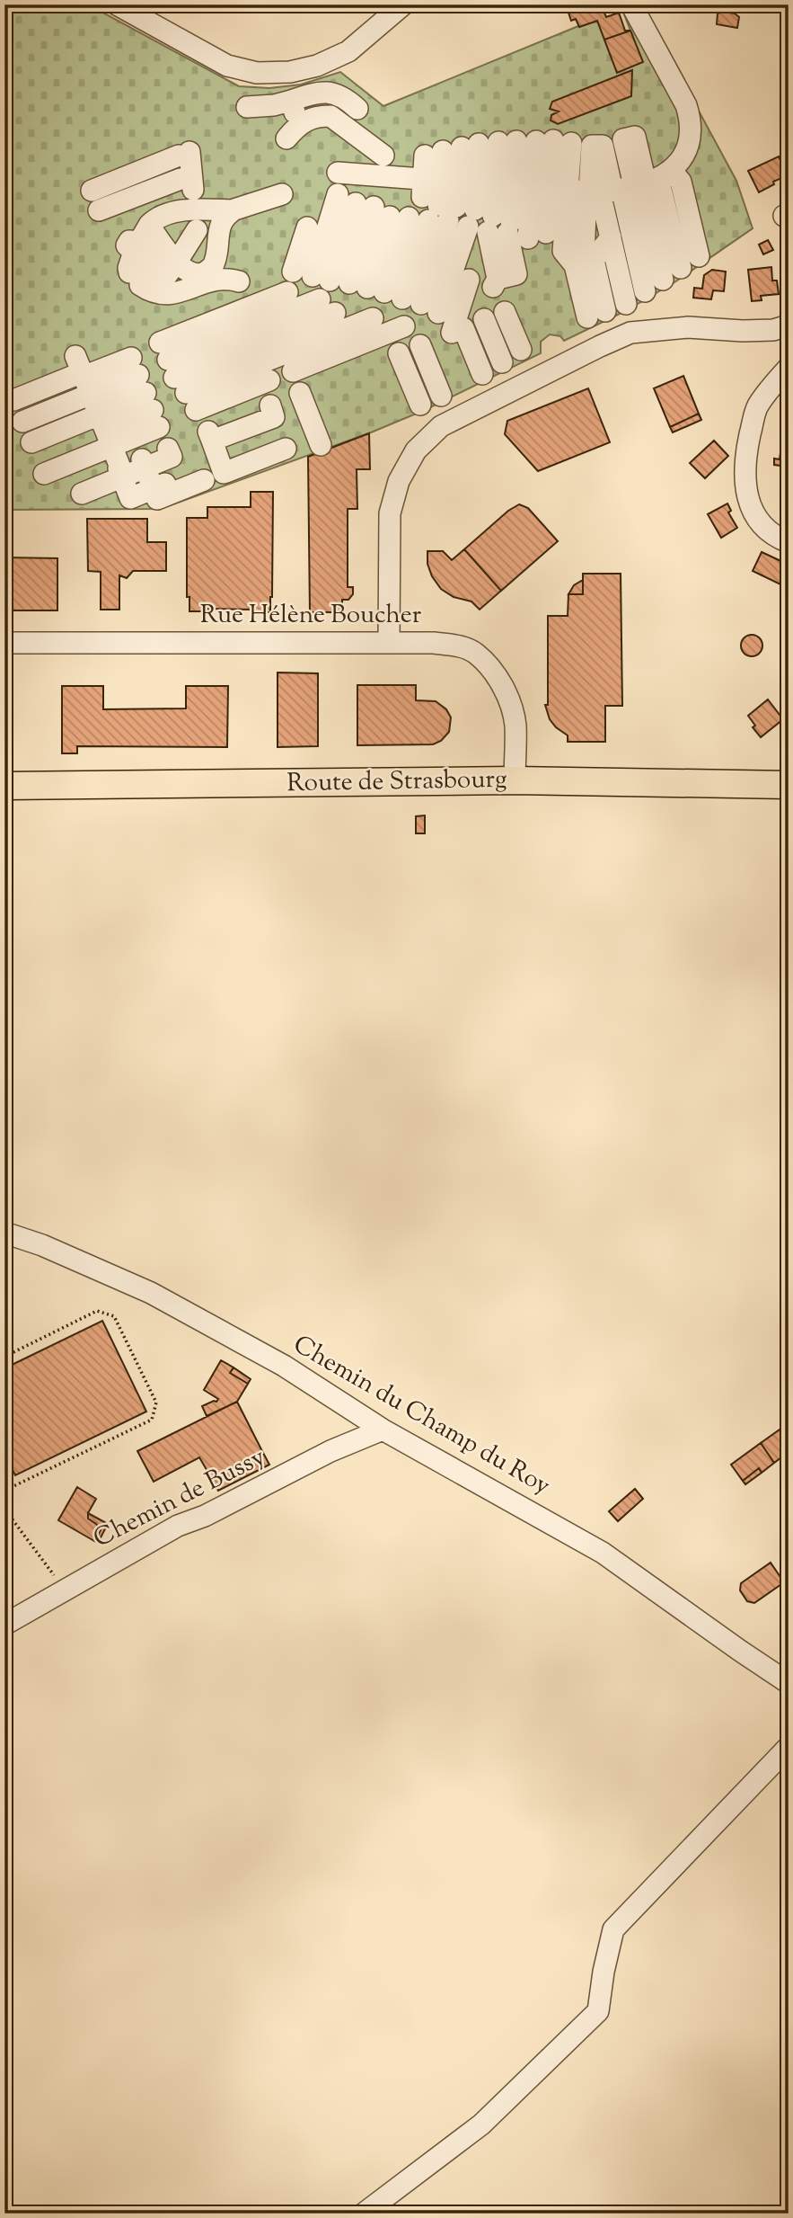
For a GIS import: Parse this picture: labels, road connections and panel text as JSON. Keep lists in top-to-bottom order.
{
  "streets": {
    "main road": ["Route de Strasbourg"],
    "street": ["Rue Hélène Boucher", "Chemin du Champ du Roy", "Chemin de Bussy"]
  },
  "crossings": [
    ["Rue Hélène Boucher", "Route de Strasbourg"],
    ["Chemin du Champ du Roy", "Chemin de Bussy"]
  ]
}
